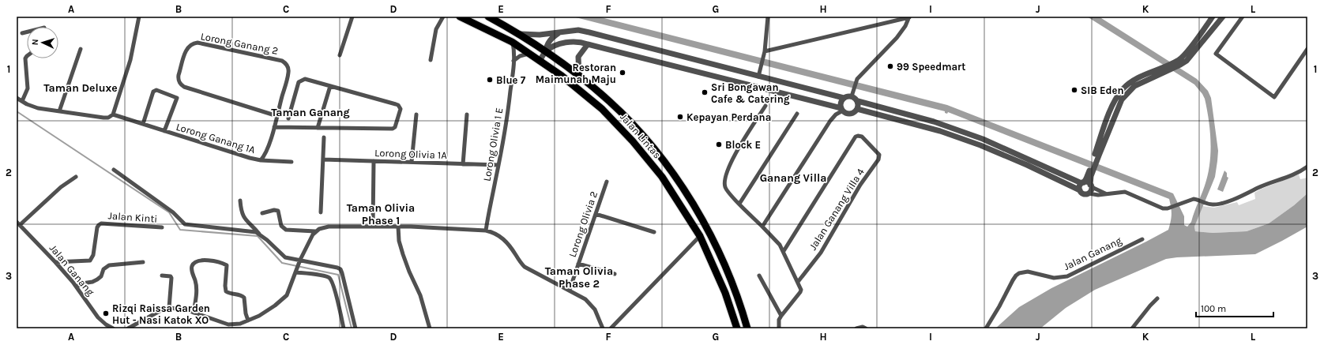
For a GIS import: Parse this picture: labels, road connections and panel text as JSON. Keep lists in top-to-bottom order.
{
  "streets": {
    "highway": ["Jalan Lintas"],
    "street": [
      "Lorong Ganang 2",
      "Lorong Ganang 1A",
      "Lorong Olivia 1 E",
      "Lorong Olivia 1A",
      "Jalan Ganang Villa 4",
      "Jalan Kinti",
      "Lorong Olivia 2",
      "Jalan Ganang"
    ]
  },
  "crossings": [
    ["Lorong Ganang 2", "Lorong Ganang 1A"],
    ["Jalan Lintas", "Lorong Olivia 1 E"],
    ["Lorong Olivia 1 E", "Lorong Olivia 1A"],
    ["Jalan Kinti", "Jalan Ganang"]
  ],
  "districts": [
    "Taman Deluxe",
    "Taman Ganang",
    "Ganang Villa",
    "Taman Olivia Phase 1",
    "Taman Olivia Phase 2"
  ],
  "places": [
    "99 Speedmart",
    "Restoran Maimunah Maju",
    "Blue 7",
    "SIB Eden",
    "Sri Bongawan Cafe & Catering",
    "Kepayan Perdana",
    "Block E",
    "Rizqi Raissa Garden Hut - Nasi Katok XO"
  ],
  "scale_bar": "100 m",
  "north": "left",
  "grid": {
    "columns": [
      "A",
      "B",
      "C",
      "D",
      "E",
      "F",
      "G",
      "H",
      "I",
      "J",
      "K",
      "L"
    ],
    "rows": ["1", "2", "3"]
  }
}
